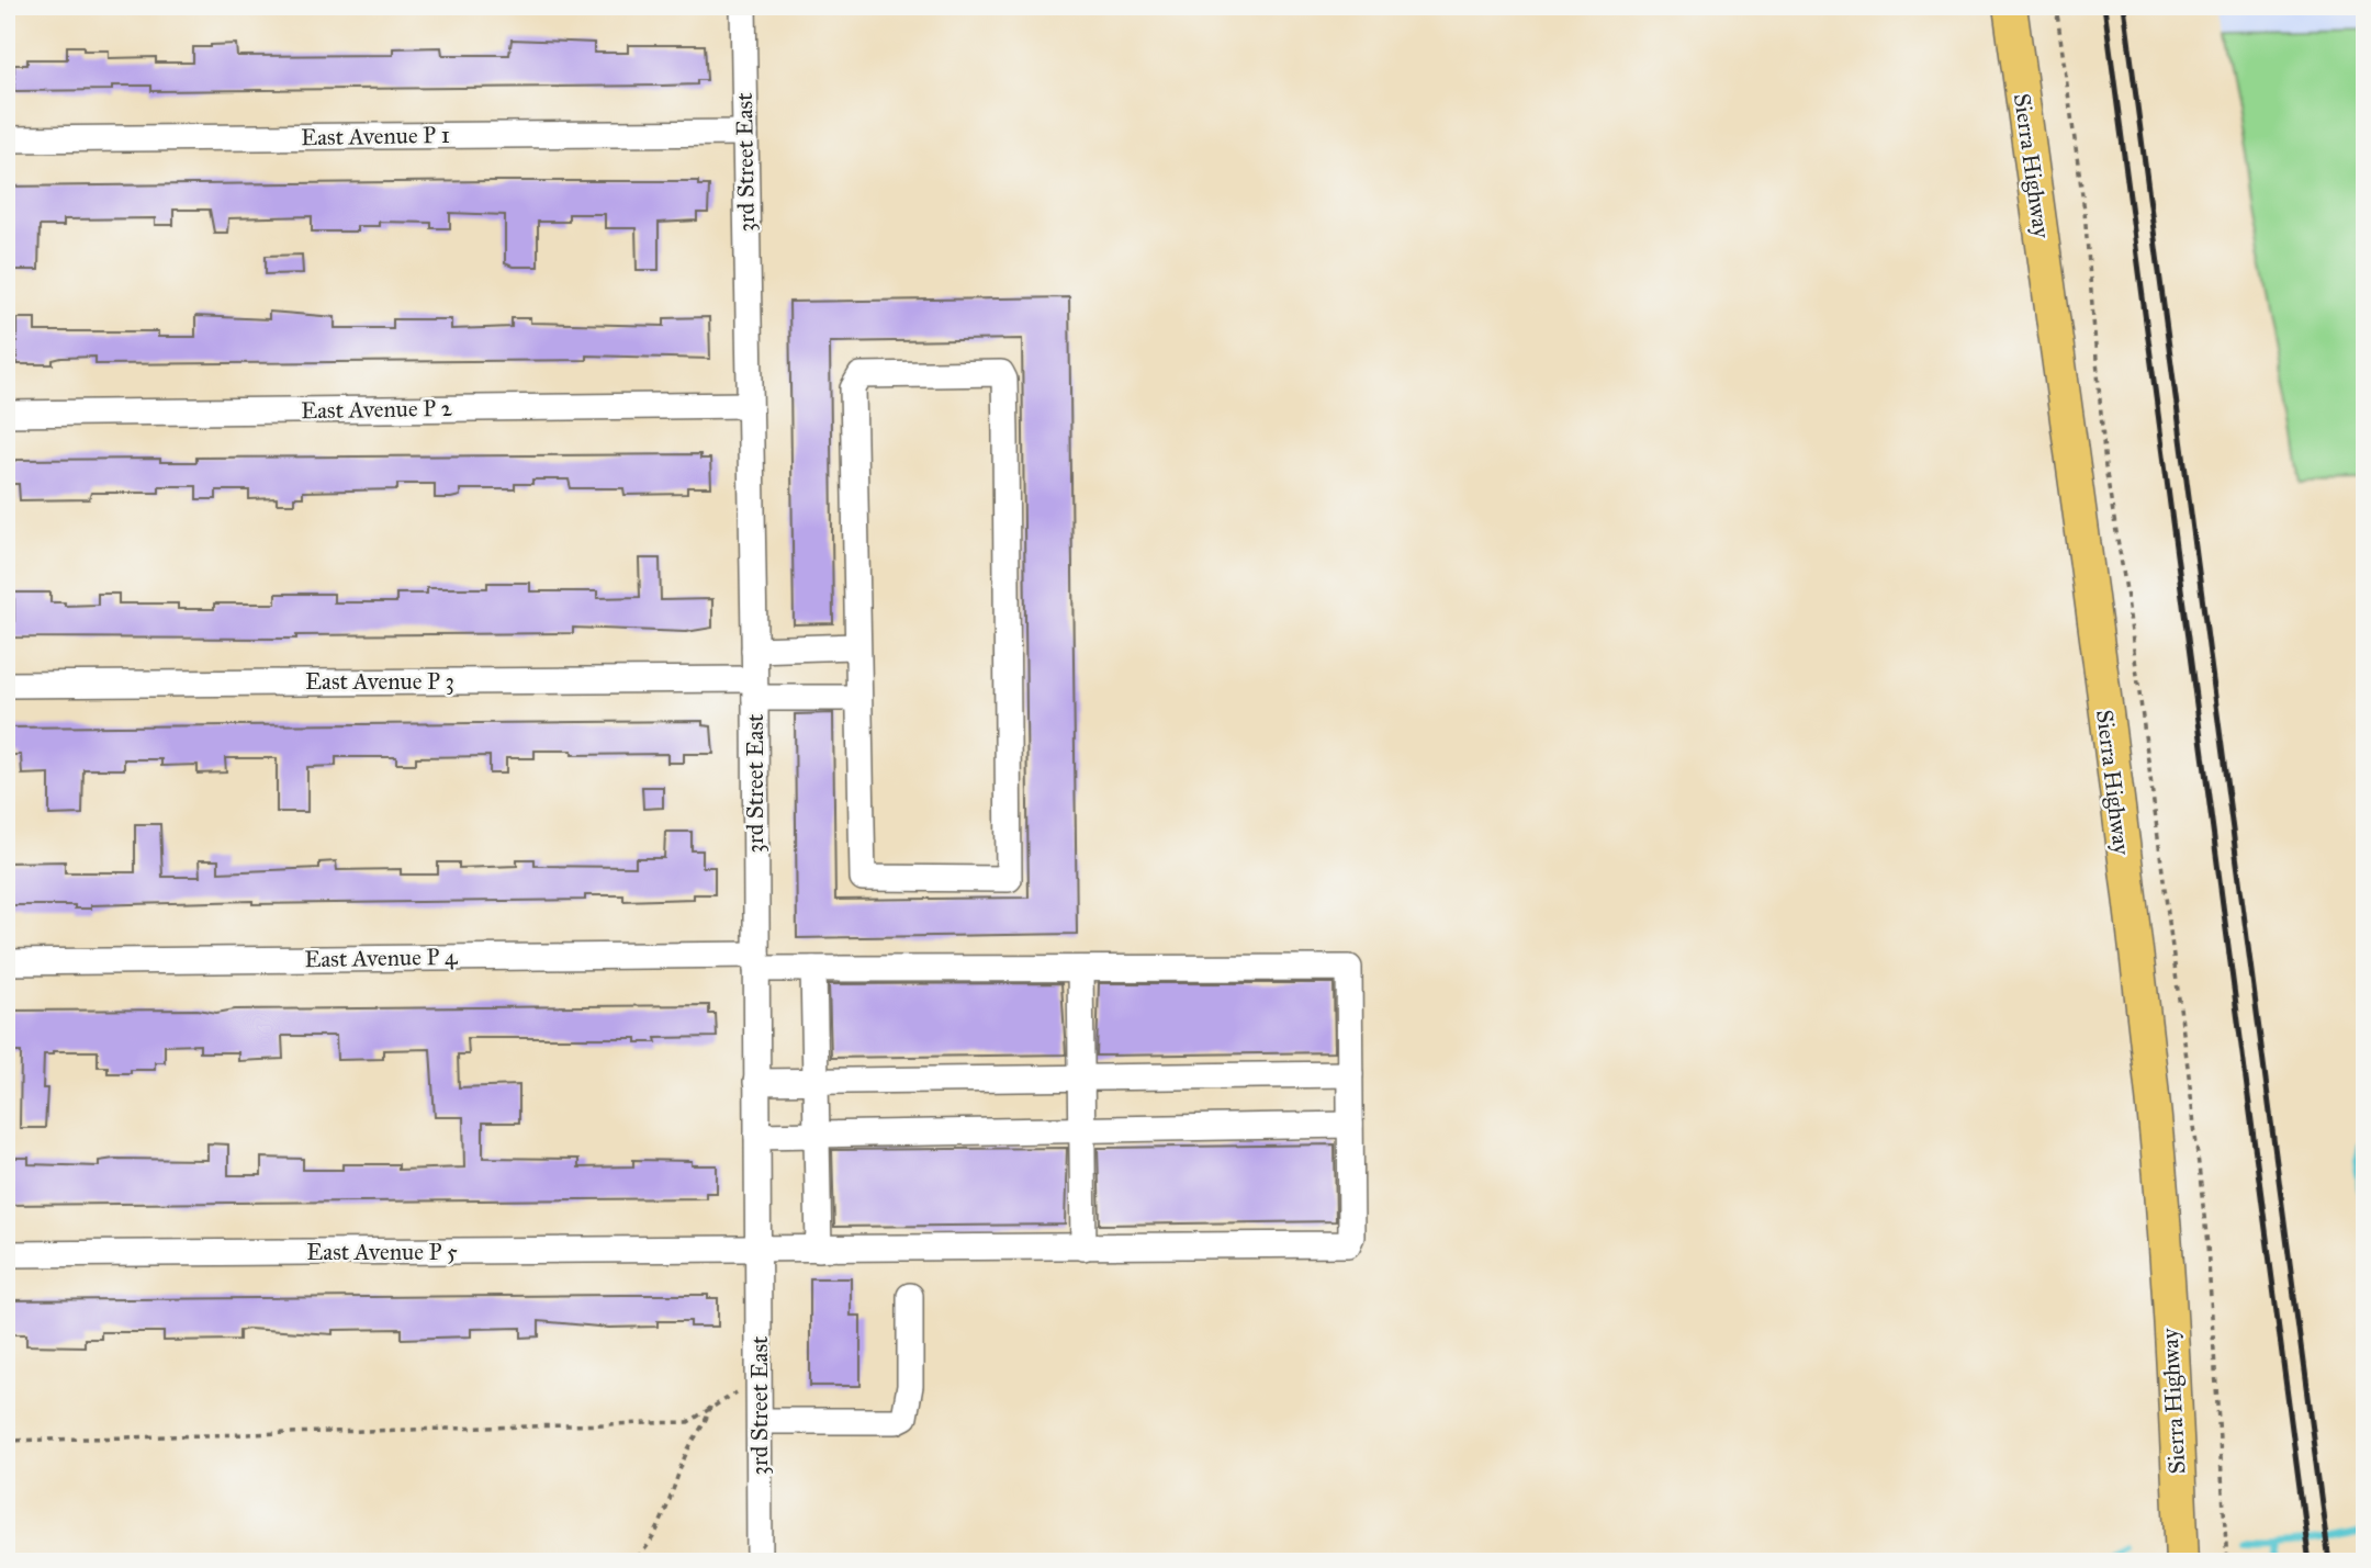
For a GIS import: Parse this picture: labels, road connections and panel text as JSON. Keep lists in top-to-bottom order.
{
  "streets": {
    "main road": ["Sierra Highway"],
    "street": [
      "East Avenue P 1",
      "3rd Street East",
      "East Avenue P 2",
      "East Avenue P 3",
      "East Avenue P 4",
      "East Avenue P 5"
    ]
  },
  "crossings": [
    ["East Avenue P 1", "3rd Street East"],
    ["3rd Street East", "East Avenue P 2"],
    ["3rd Street East", "East Avenue P 3"],
    ["3rd Street East", "East Avenue P 4"],
    ["3rd Street East", "East Avenue P 5"]
  ]
}
